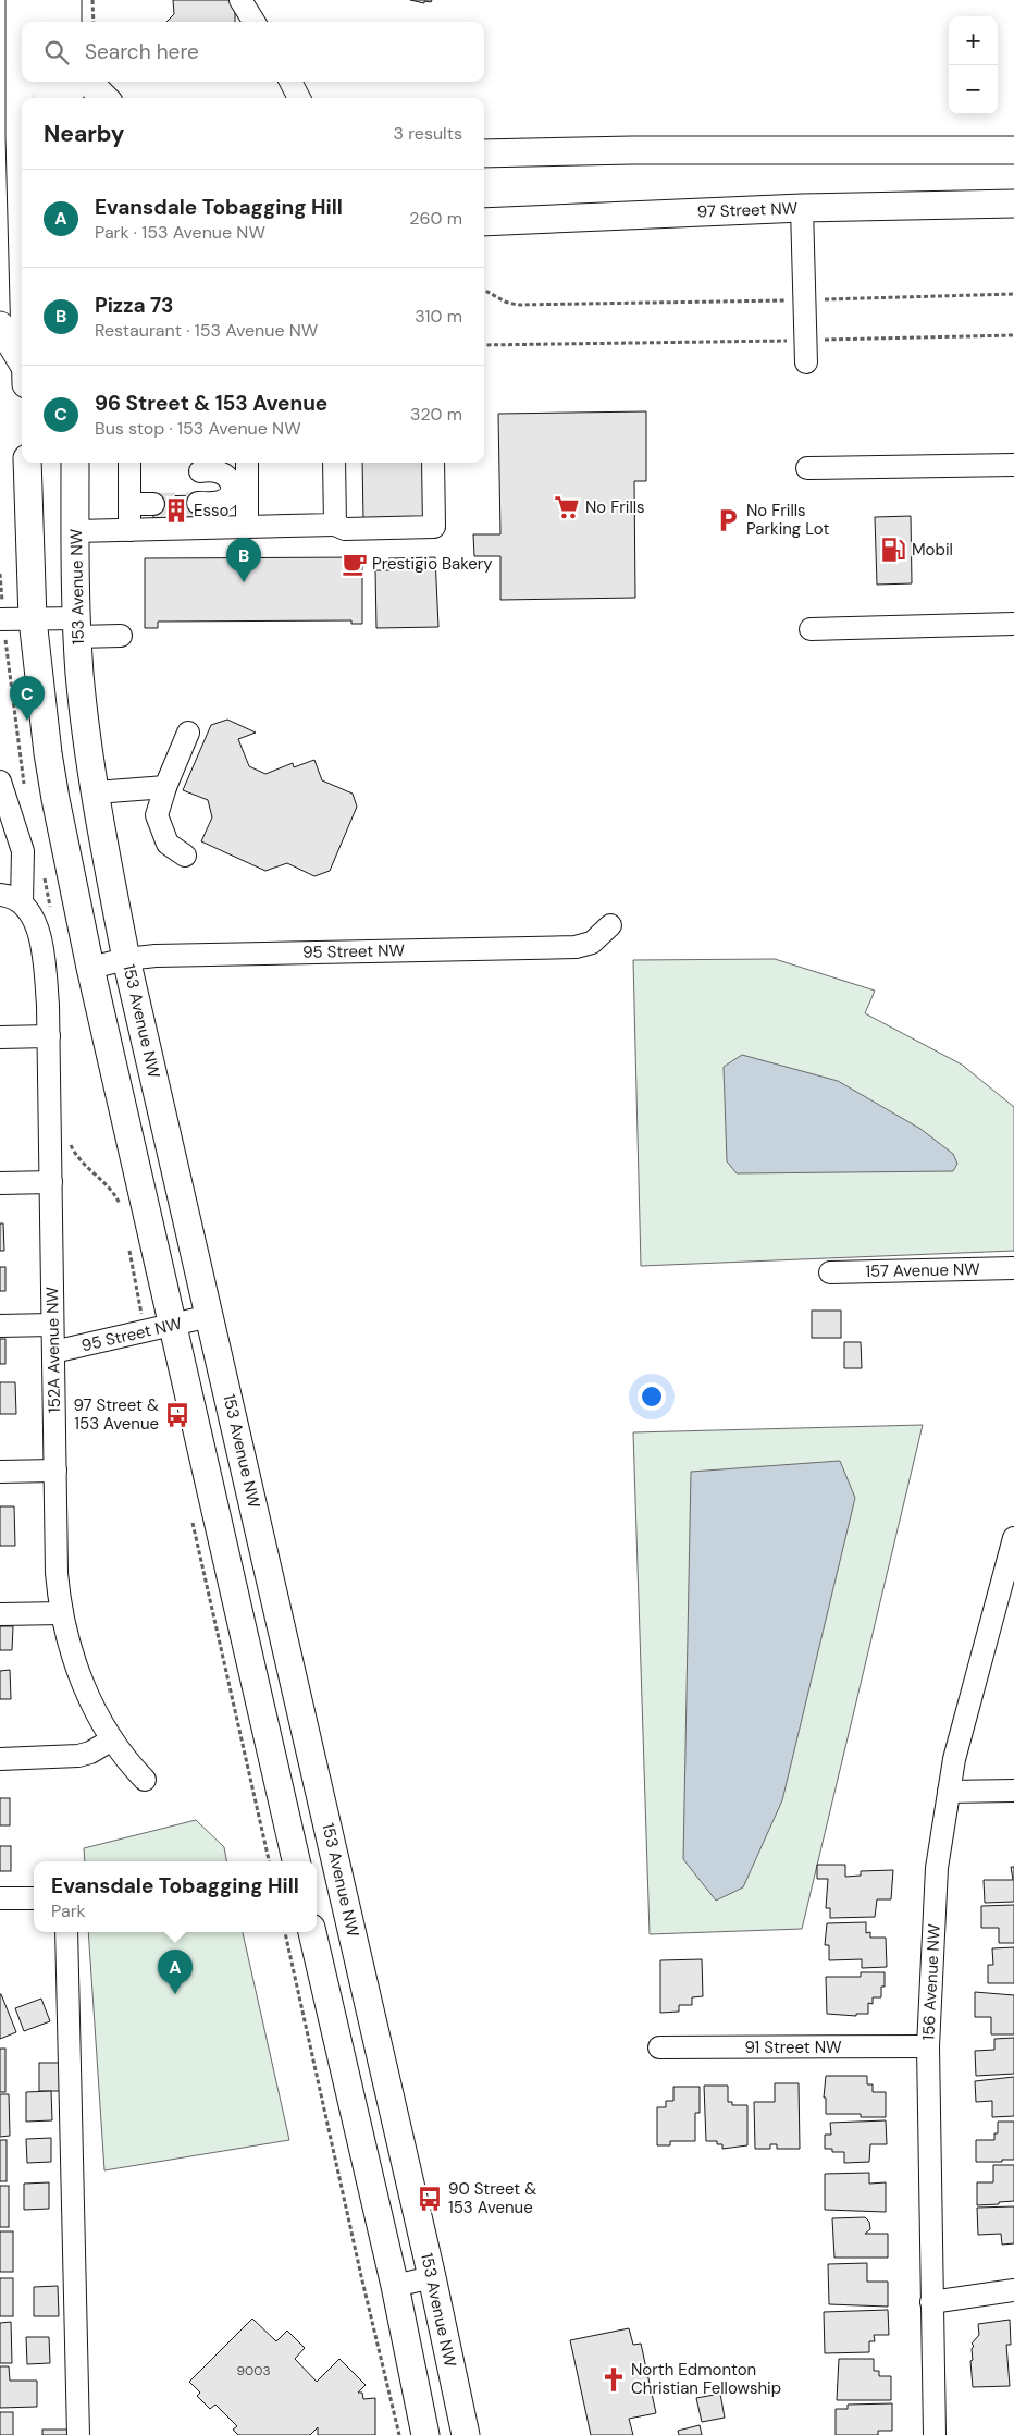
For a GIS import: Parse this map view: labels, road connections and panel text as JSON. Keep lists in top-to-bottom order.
{
  "streets": {
    "main road": ["97 Street NW", "153 Avenue NW"],
    "street": [
      "95 Street NW",
      "157 Avenue NW",
      "152A Avenue NW",
      "156 Avenue NW",
      "91 Street NW"
    ]
  },
  "crossings": [
    ["153 Avenue NW", "95 Street NW"],
    ["95 Street NW", "152A Avenue NW"],
    ["156 Avenue NW", "91 Street NW"]
  ],
  "places": {
    "supermarket": ["No Frills"],
    "building": ["Esso"],
    "parking": ["No Frills Parking Lot"],
    "fuel station": ["Mobil"],
    "cafe": ["Prestigio Bakery"],
    "bus stop": ["97 Street & 153 Avenue", "90 Street & 153 Avenue"],
    "church": ["North Edmonton Christian Fellowship"]
  },
  "house_numbers": ["9003"],
  "page": {
    "map_buttons": ["+", "−"],
    "search": "Search here",
    "heading": ["Nearby", "3 results"],
    "list": [
      {
        "mark": "A",
        "name": "Evansdale Tobagging Hill",
        "note": "Park · 153 Avenue NW",
        "value": "260 m"
      },
      {
        "mark": "B",
        "name": "Pizza 73",
        "note": "Restaurant · 153 Avenue NW",
        "value": "310 m"
      },
      {
        "mark": "C",
        "name": "96 Street & 153 Avenue",
        "note": "Bus stop · 153 Avenue NW",
        "value": "320 m"
      }
    ],
    "pins": ["B", "C", "A"],
    "popup": ["Evansdale Tobagging Hill", "Park"]
  }
}
